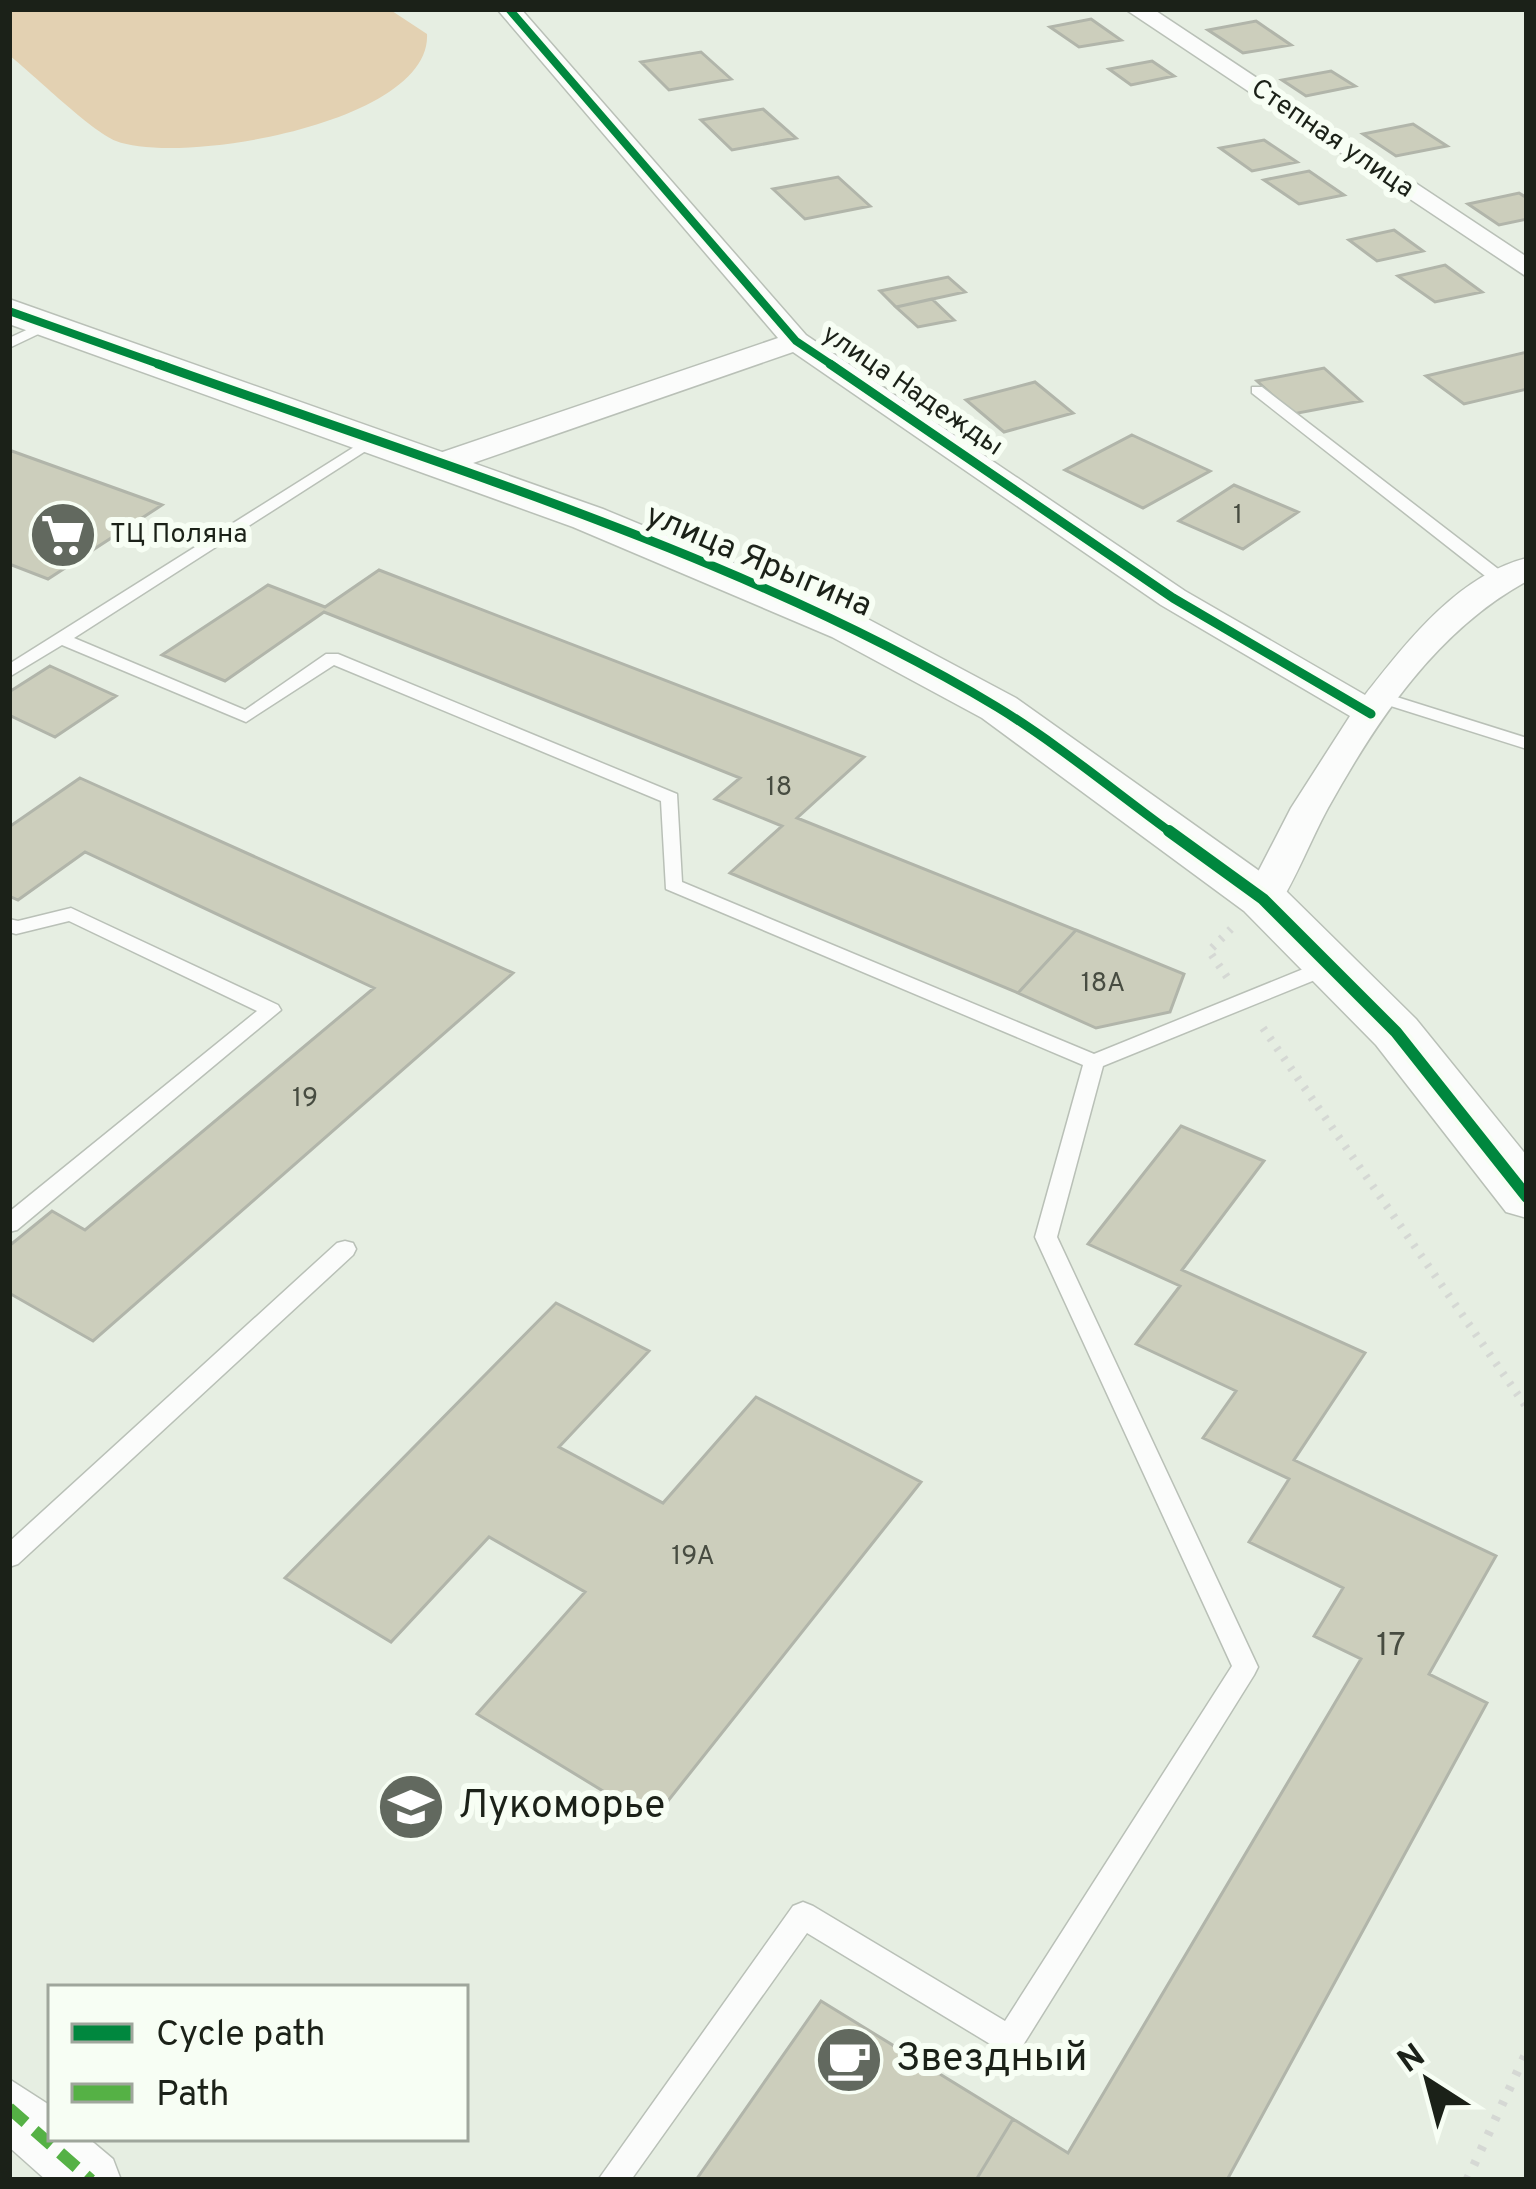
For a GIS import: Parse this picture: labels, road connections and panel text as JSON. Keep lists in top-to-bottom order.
{
  "streets": {
    "street": ["Степная улица", "улица Надежды", "улица Ярыгина"]
  },
  "places": {
    "supermarket": ["ТЦ Поляна"],
    "school or university": ["Лукоморье"],
    "cafe": ["Звездный"]
  },
  "house_numbers": [
    "1",
    "18",
    "18А",
    "19",
    "19А",
    "17"
  ],
  "legend": ["Cycle path", "Path"],
  "north": "top left"
}
